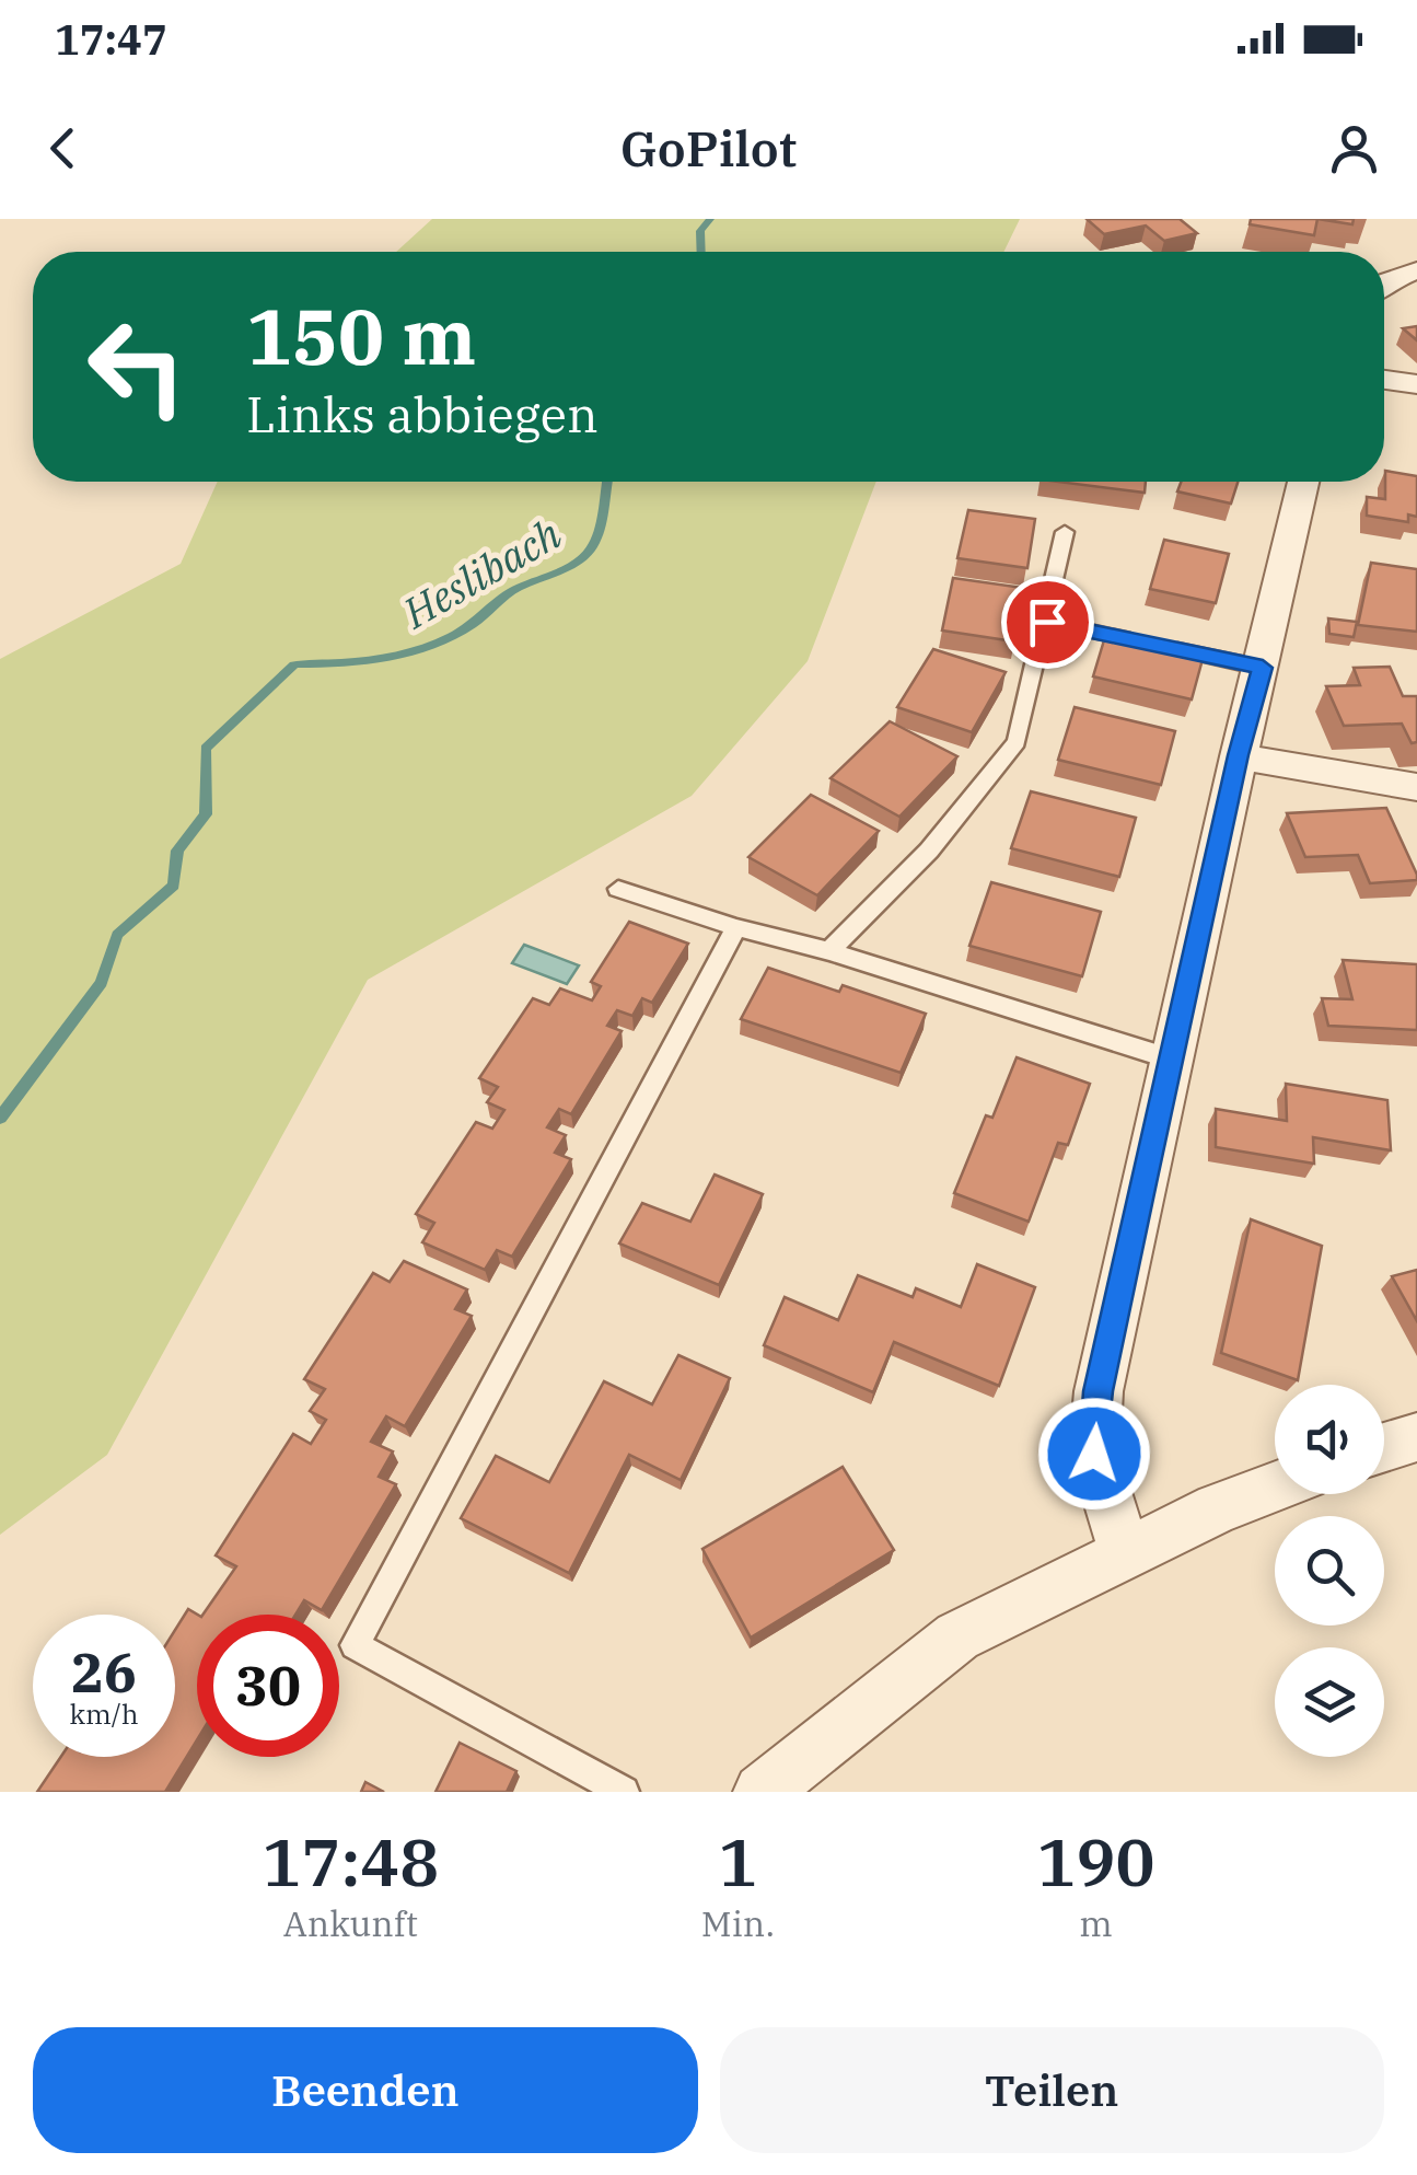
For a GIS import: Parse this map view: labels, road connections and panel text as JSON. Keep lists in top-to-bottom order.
{
  "water": ["Heslibach"],
  "page": {
    "status": "17:47",
    "header": "GoPilot",
    "turn": ["150 m", "Links abbiegen"],
    "speed": "26 km/h",
    "limit": "30",
    "eta": [
      "17:48",
      "Ankunft",
      "1",
      "Min.",
      "190",
      "m"
    ],
    "buttons": ["Beenden", "Teilen"]
  }
}
